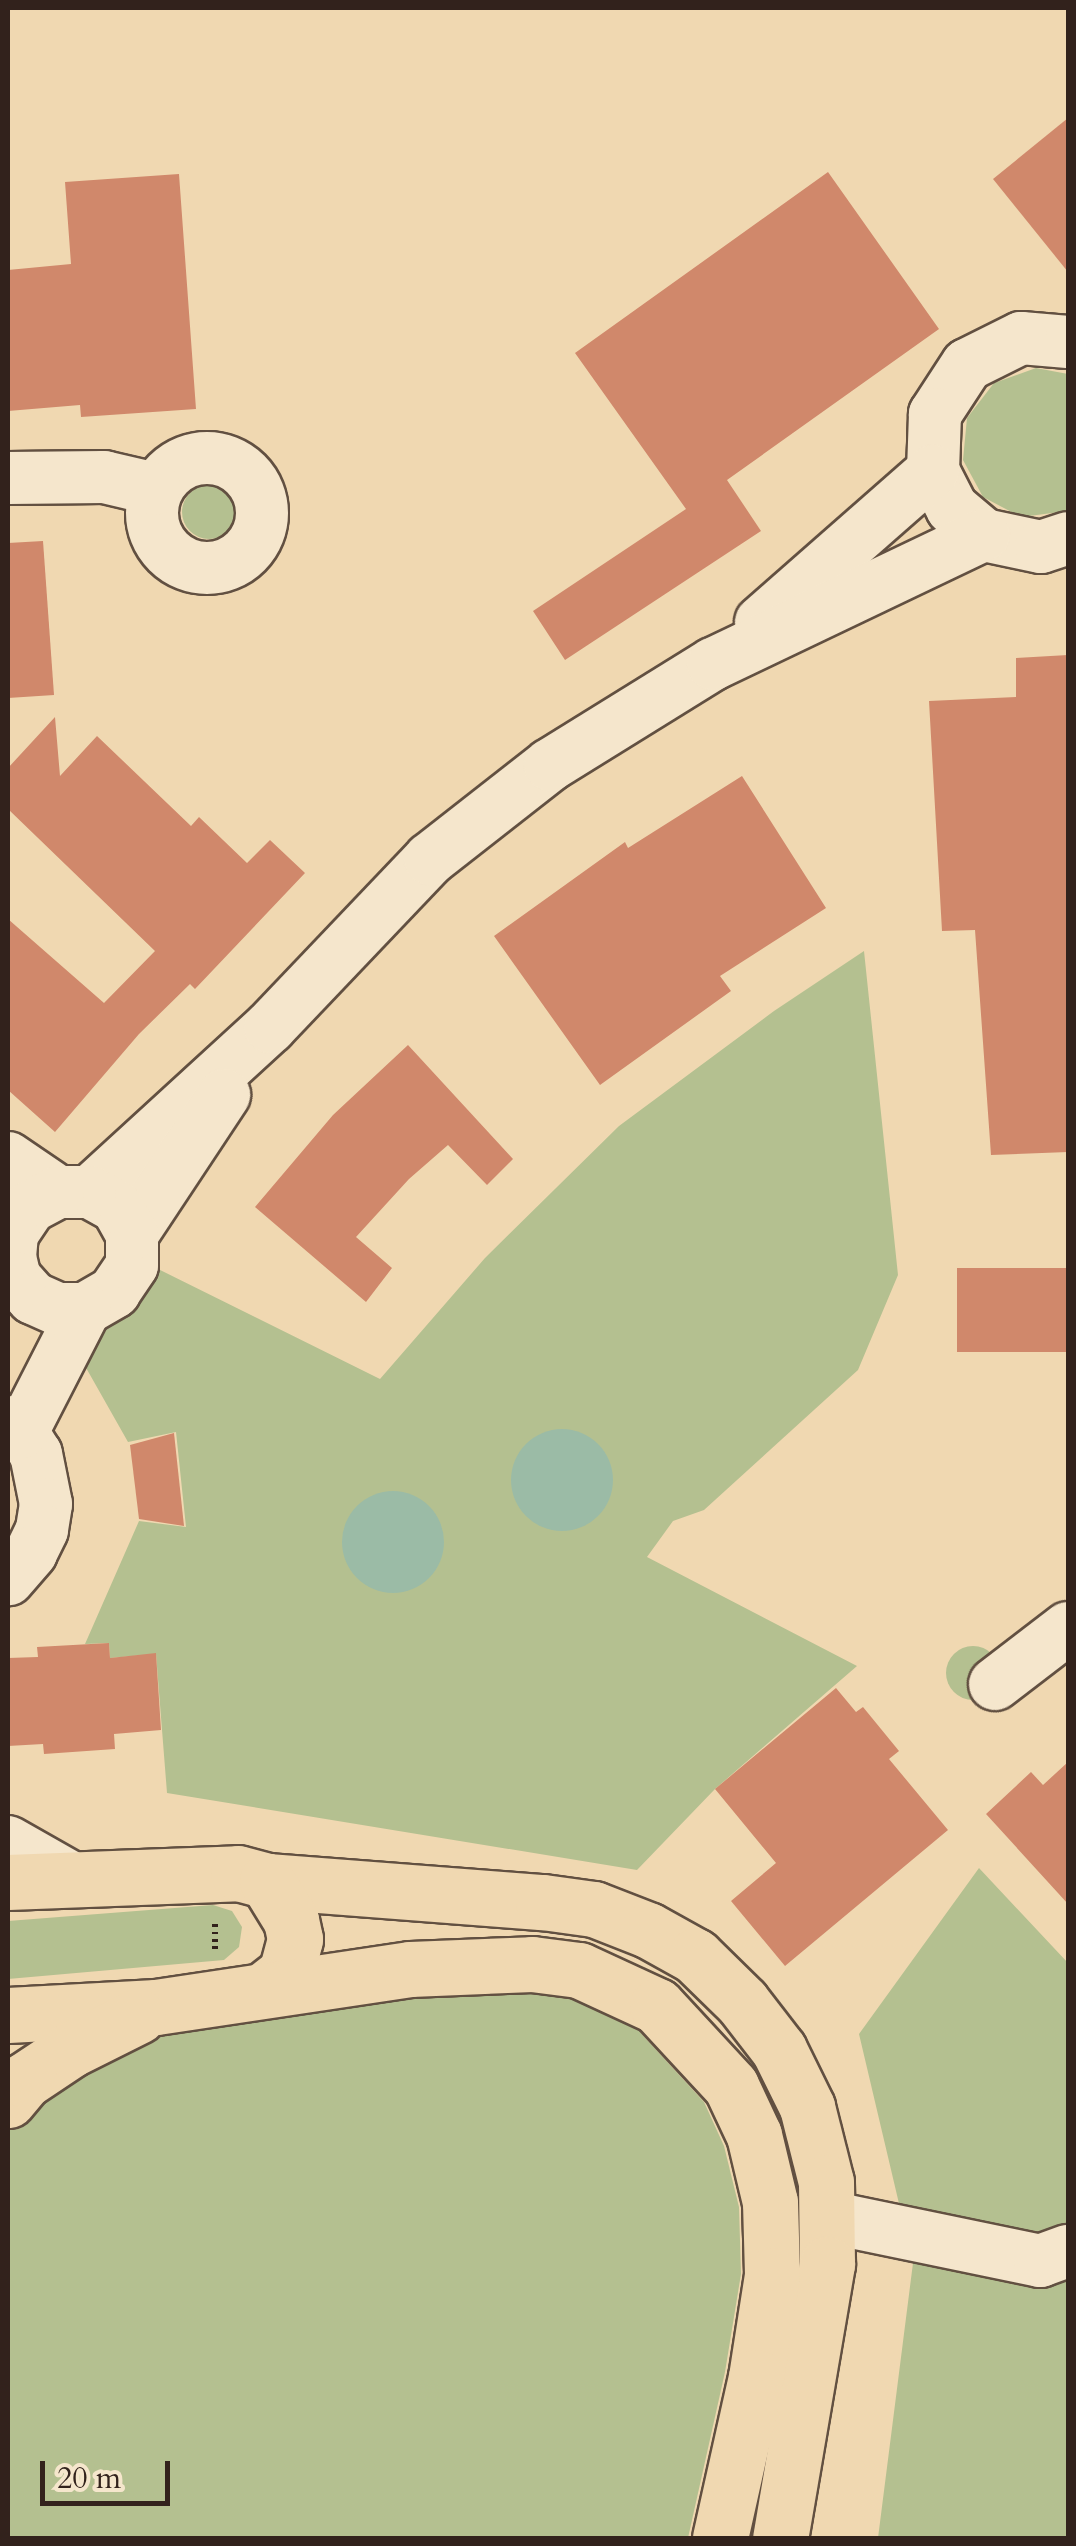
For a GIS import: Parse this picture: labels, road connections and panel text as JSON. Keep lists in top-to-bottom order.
{
  "scale_bar": "20 m"
}
